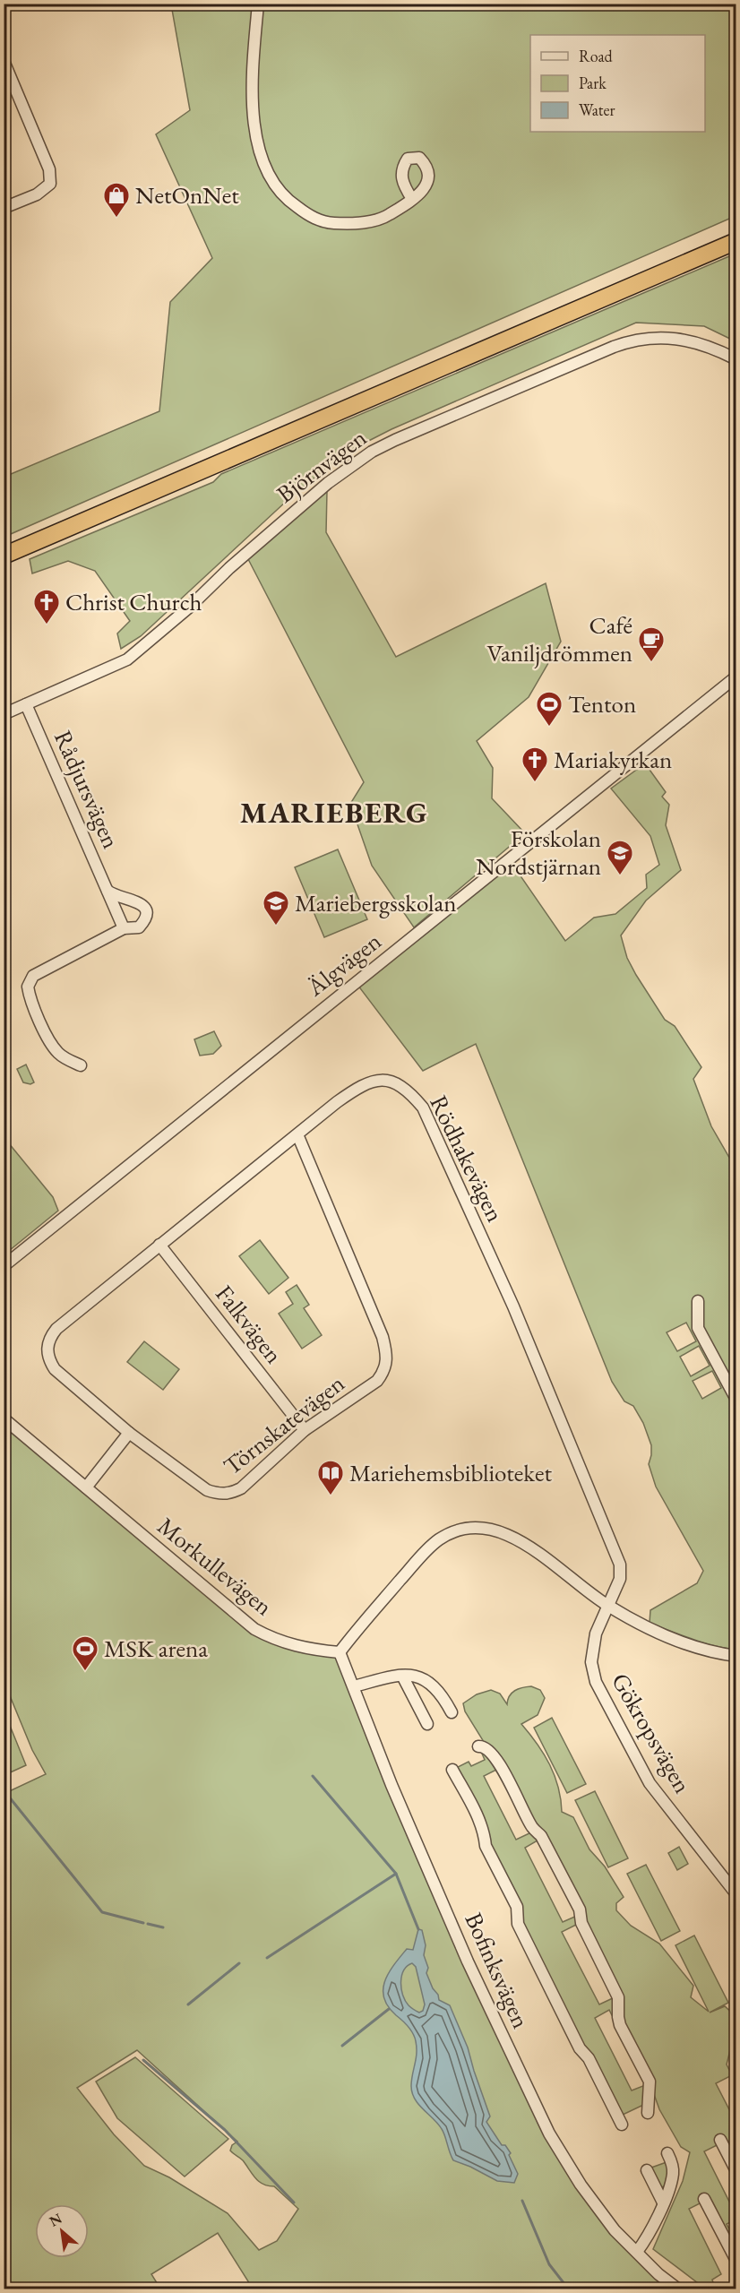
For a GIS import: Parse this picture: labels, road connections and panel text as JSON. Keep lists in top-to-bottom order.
{
  "streets": {
    "street": [
      "Björnvägen",
      "Rådjursvägen",
      "Älgvägen",
      "Rödhakevägen",
      "Falkvägen",
      "Törnskatevägen",
      "Morkullevägen",
      "Gökropsvägen",
      "Bofinksvägen"
    ]
  },
  "crossings": [
    ["Björnvägen", "Rådjursvägen"],
    ["Rödhakevägen", "Falkvägen"],
    ["Rödhakevägen", "Törnskatevägen"],
    ["Rödhakevägen", "Gökropsvägen"],
    ["Falkvägen", "Törnskatevägen"],
    ["Morkullevägen", "Bofinksvägen"]
  ],
  "districts": ["MARIEBERG"],
  "places": {
    "shop": ["NetOnNet"],
    "church": ["Christ Church", "Mariakyrkan"],
    "cafe": ["Café Vaniljdrömmen"],
    "sports": ["Tenton", "MSK arena"],
    "school or university": ["Förskolan Nordstjärnan", "Mariebergsskolan"],
    "library": ["Mariehemsbiblioteket"]
  },
  "legend": ["Road", "Park", "Water"],
  "north": "top left"
}
